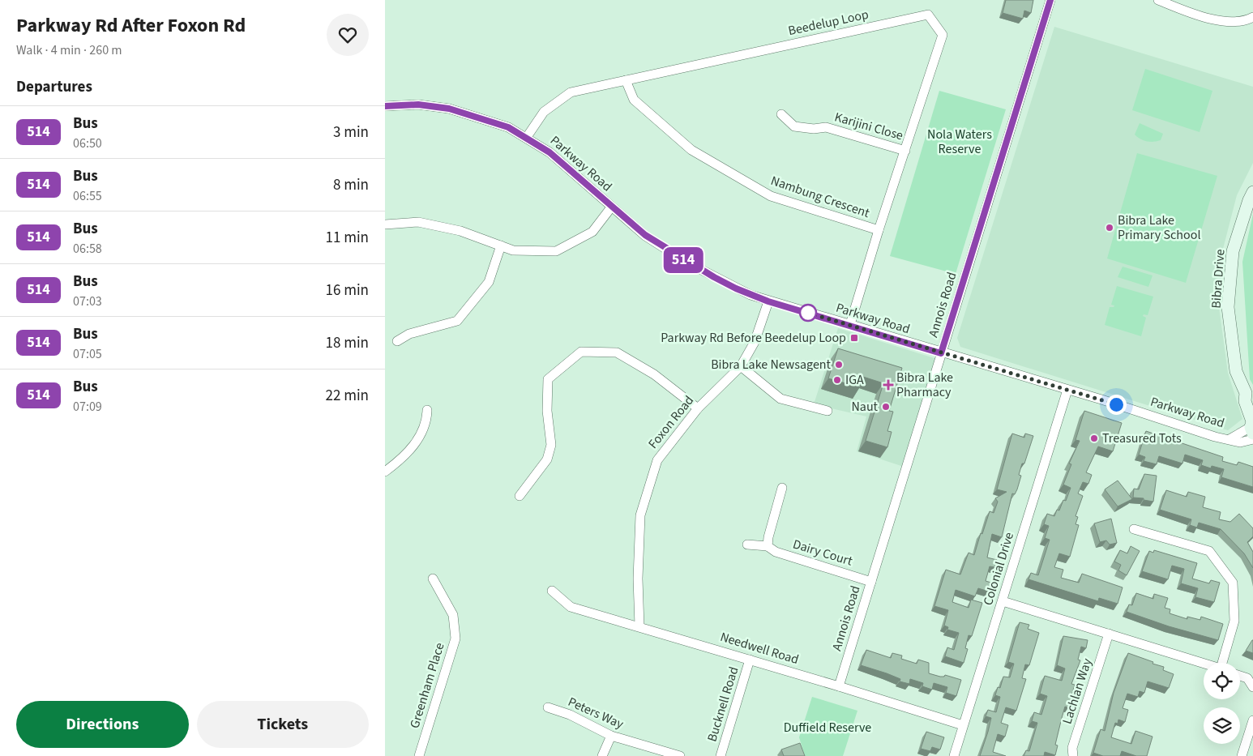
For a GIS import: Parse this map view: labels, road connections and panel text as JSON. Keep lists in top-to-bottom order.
{
  "streets": {
    "street": [
      "Beedelup Loop",
      "Karijini Close",
      "Parkway Road",
      "Nambung Crescent",
      "Bibra Drive",
      "Annois Road",
      "Foxon Road",
      "Dairy Court",
      "Colonial Drive",
      "Needwell Road",
      "Greenham Place",
      "Lachlan Way",
      "Bucknell Road",
      "Peters Way"
    ]
  },
  "crossings": [
    ["Beedelup Loop", "Karijini Close"],
    ["Beedelup Loop", "Parkway Road"],
    ["Beedelup Loop", "Nambung Crescent"],
    ["Parkway Road", "Bibra Drive"],
    ["Parkway Road", "Annois Road"],
    ["Parkway Road", "Foxon Road"],
    ["Parkway Road", "Colonial Drive"],
    ["Annois Road", "Dairy Court"],
    ["Annois Road", "Needwell Road"],
    ["Foxon Road", "Needwell Road"],
    ["Colonial Drive", "Needwell Road"],
    ["Needwell Road", "Bucknell Road"]
  ],
  "parks": ["Nola Waters Reserve", "Duffield Reserve"],
  "places": {
    "other": [
      "Bibra Lake Primary School",
      "Bibra Lake Newsagent",
      "IGA",
      "Naut",
      "Treasured Tots"
    ],
    "transit": ["Parkway Rd Before Beedelup Loop"],
    "health": ["Bibra Lake Pharmacy"]
  },
  "lines": ["bus line 514"],
  "page": {
    "heading": [
      ["Parkway Rd After Foxon Rd", "Walk · 4 min · 260 m"],
      "Departures"
    ],
    "on_map": "514",
    "list": [
      {
        "mark": "514",
        "name": "Bus",
        "note": "06:50",
        "value": "3 min"
      },
      {
        "mark": "514",
        "name": "Bus",
        "note": "06:55",
        "value": "8 min"
      },
      {
        "mark": "514",
        "name": "Bus",
        "note": "06:58",
        "value": "11 min"
      },
      {
        "mark": "514",
        "name": "Bus",
        "note": "07:03",
        "value": "16 min"
      },
      {
        "mark": "514",
        "name": "Bus",
        "note": "07:05",
        "value": "18 min"
      },
      {
        "mark": "514",
        "name": "Bus",
        "note": "07:09",
        "value": "22 min"
      }
    ],
    "buttons": ["Directions", "Tickets"]
  }
}
